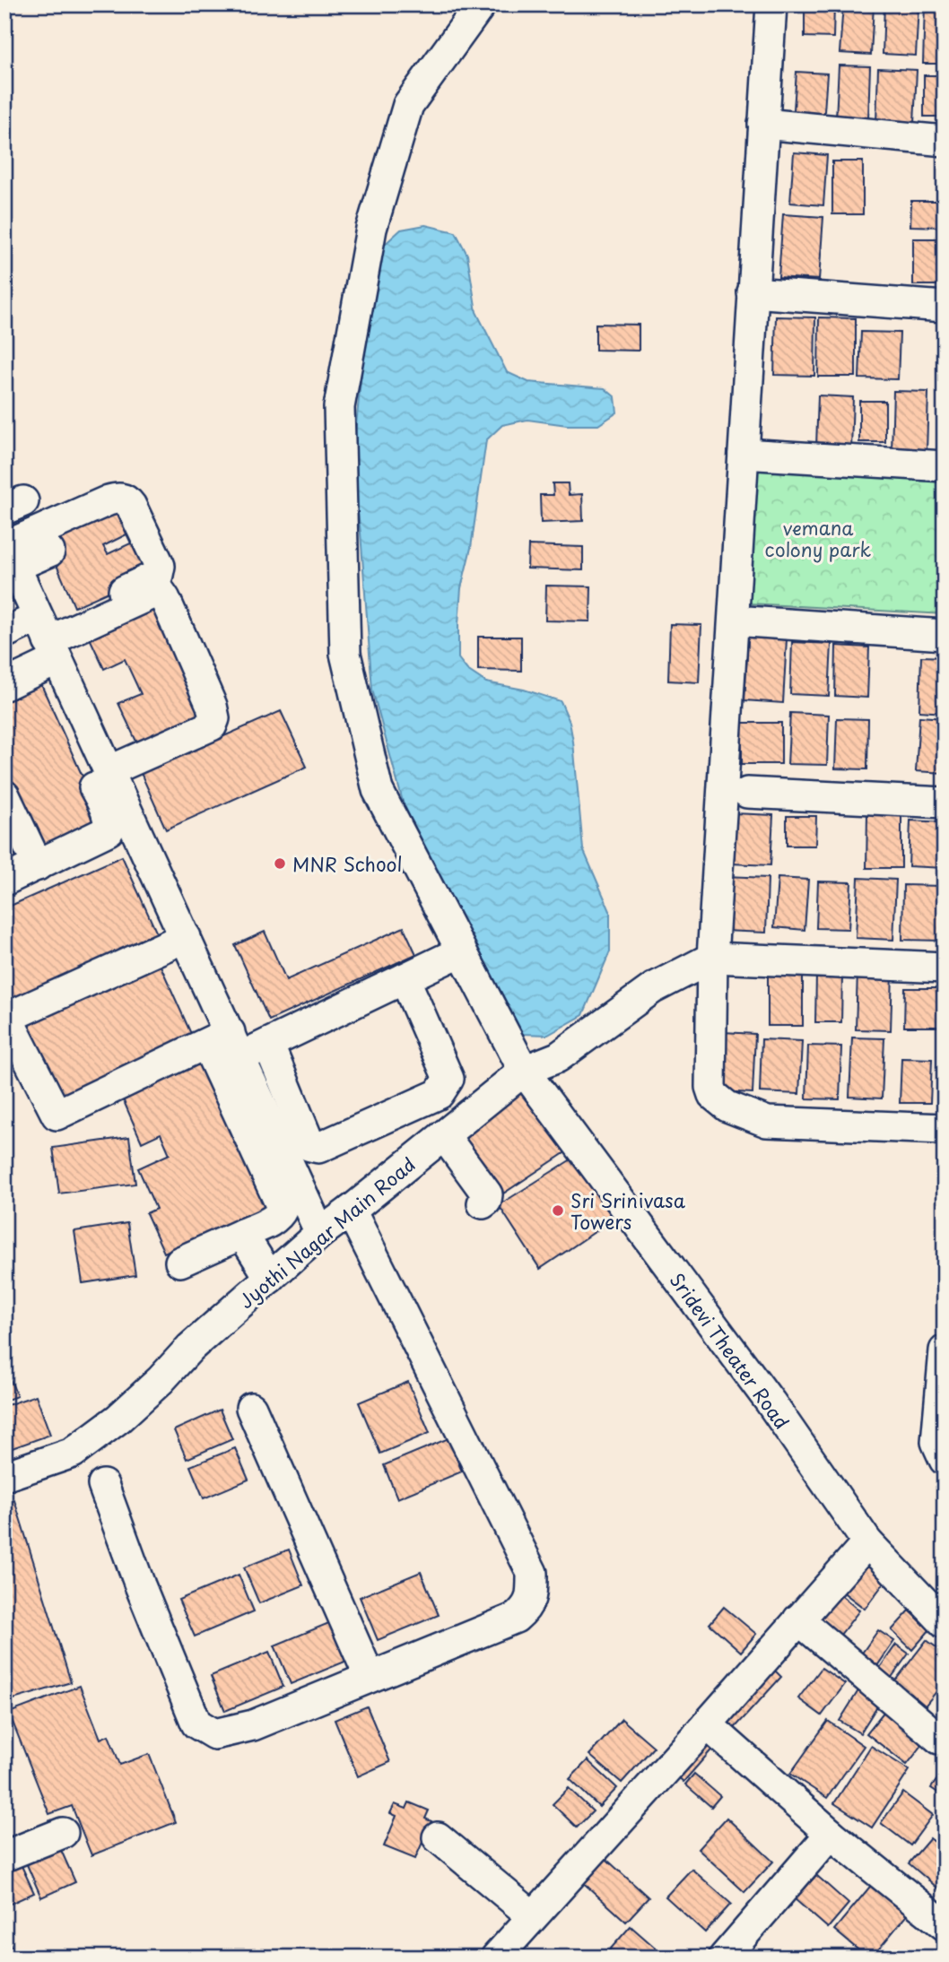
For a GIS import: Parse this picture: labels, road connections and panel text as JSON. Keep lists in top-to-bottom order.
{
  "streets": {
    "street": ["Jyothi Nagar Main Road", "Sridevi Theater Road"]
  },
  "crossings": [
    ["Jyothi Nagar Main Road", "Sridevi Theater Road"]
  ],
  "parks": ["vemana colony park"],
  "places": ["MNR School", "Sri Srinivasa Towers"]
}
